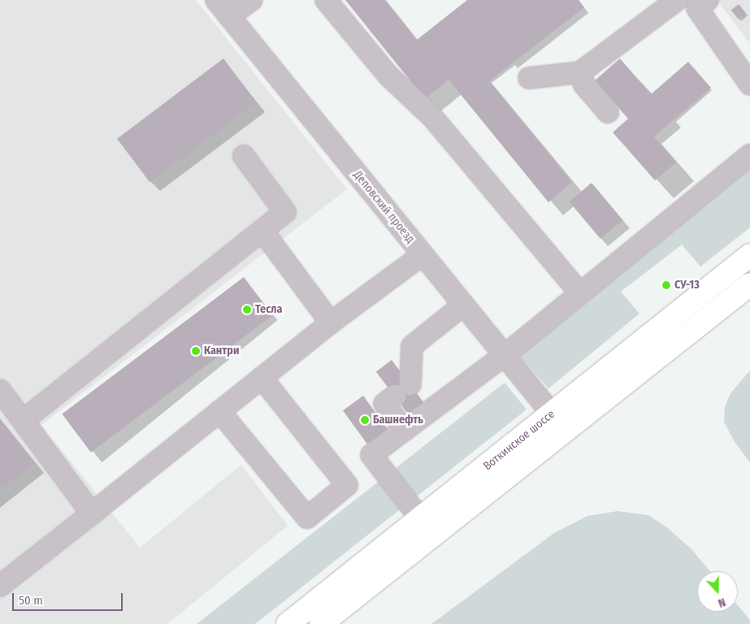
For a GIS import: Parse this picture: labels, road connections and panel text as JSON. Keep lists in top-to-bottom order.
{
  "streets": {
    "main road": ["Воткинское шоссе"],
    "street": ["Деповский проезд"]
  },
  "crossings": [
    ["Деповский проезд", "Воткинское шоссе"]
  ],
  "places": [
    "СУ-13",
    "Тесла",
    "Кантри",
    "Башнефть"
  ],
  "scale_bar": "50 m",
  "north": "bottom"
}
